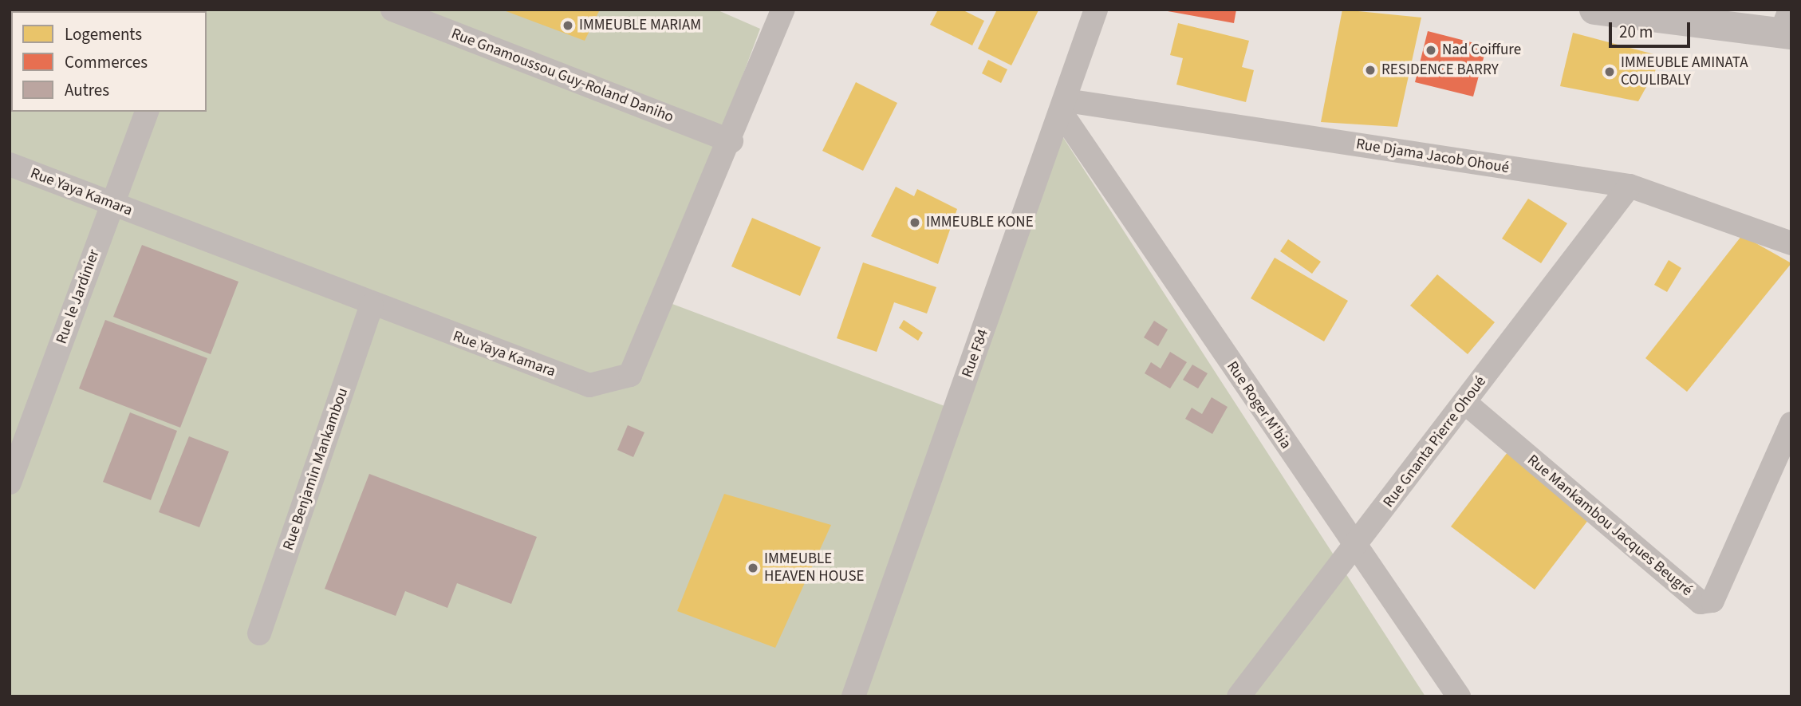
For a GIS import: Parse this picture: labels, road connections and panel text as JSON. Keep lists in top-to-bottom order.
{
  "streets": {
    "street": [
      "Rue Gnamoussou Guy-Roland Daniho",
      "Rue Djama Jacob Ohoué",
      "Rue Yaya Kamara",
      "Rue le Jardinier",
      "Rue F84",
      "Rue Roger M'bia",
      "Rue Gnanta Pierre Ohoué",
      "Rue Benjamin Mankambou",
      "Rue Mankambou Jacques Beugré"
    ]
  },
  "crossings": [
    ["Rue Gnamoussou Guy-Roland Daniho", "Rue Yaya Kamara"],
    ["Rue Djama Jacob Ohoué", "Rue F84"],
    ["Rue Djama Jacob Ohoué", "Rue Roger M'bia"],
    ["Rue Djama Jacob Ohoué", "Rue Gnanta Pierre Ohoué"],
    ["Rue Yaya Kamara", "Rue le Jardinier"],
    ["Rue Yaya Kamara", "Rue Benjamin Mankambou"],
    ["Rue F84", "Rue Roger M'bia"],
    ["Rue Roger M'bia", "Rue Gnanta Pierre Ohoué"],
    ["Rue Gnanta Pierre Ohoué", "Rue Mankambou Jacques Beugré"]
  ],
  "places": [
    "IMMEUBLE MARIAM",
    "Nad Coiffure",
    "RESIDENCE BARRY",
    "IMMEUBLE AMINATA COULIBALY",
    "IMMEUBLE KONE",
    "IMMEUBLE HEAVEN HOUSE"
  ],
  "legend": ["Logements", "Commerces", "Autres"],
  "scale_bar": "20 m"
}
